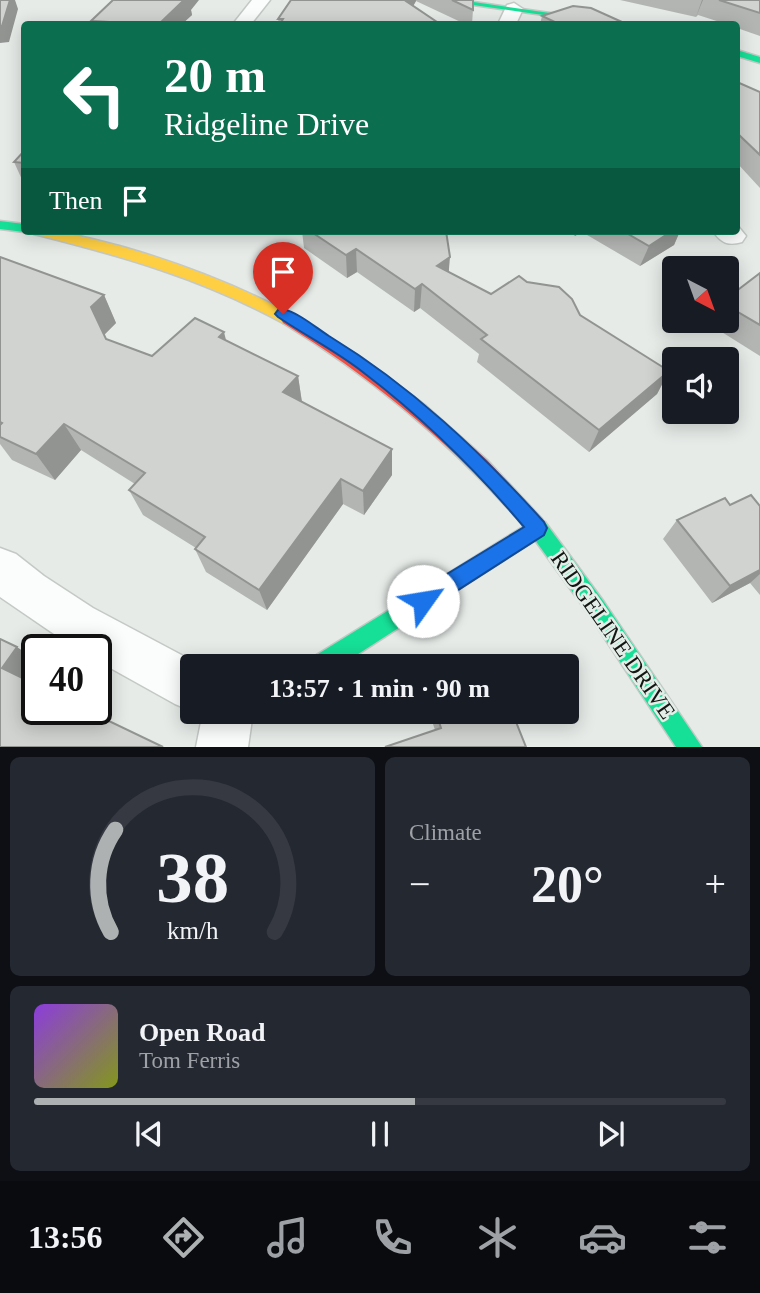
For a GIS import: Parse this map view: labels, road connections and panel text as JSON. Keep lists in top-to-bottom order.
{
  "streets": {
    "street": ["RIDGELINE DRIVE"]
  },
  "north": "bottom right",
  "page": {
    "turn": ["20 m", "Ridgeline Drive"],
    "then": "Then",
    "limit": "40",
    "trip": "13:57 · 1 min · 90 m",
    "tile": "Climate",
    "heat": ["−", "20°", "+"],
    "song": ["Open Road", "Tom Ferris"],
    "tabs": "13:56",
    "gauge": ["38", "km/h"]
  }
}
